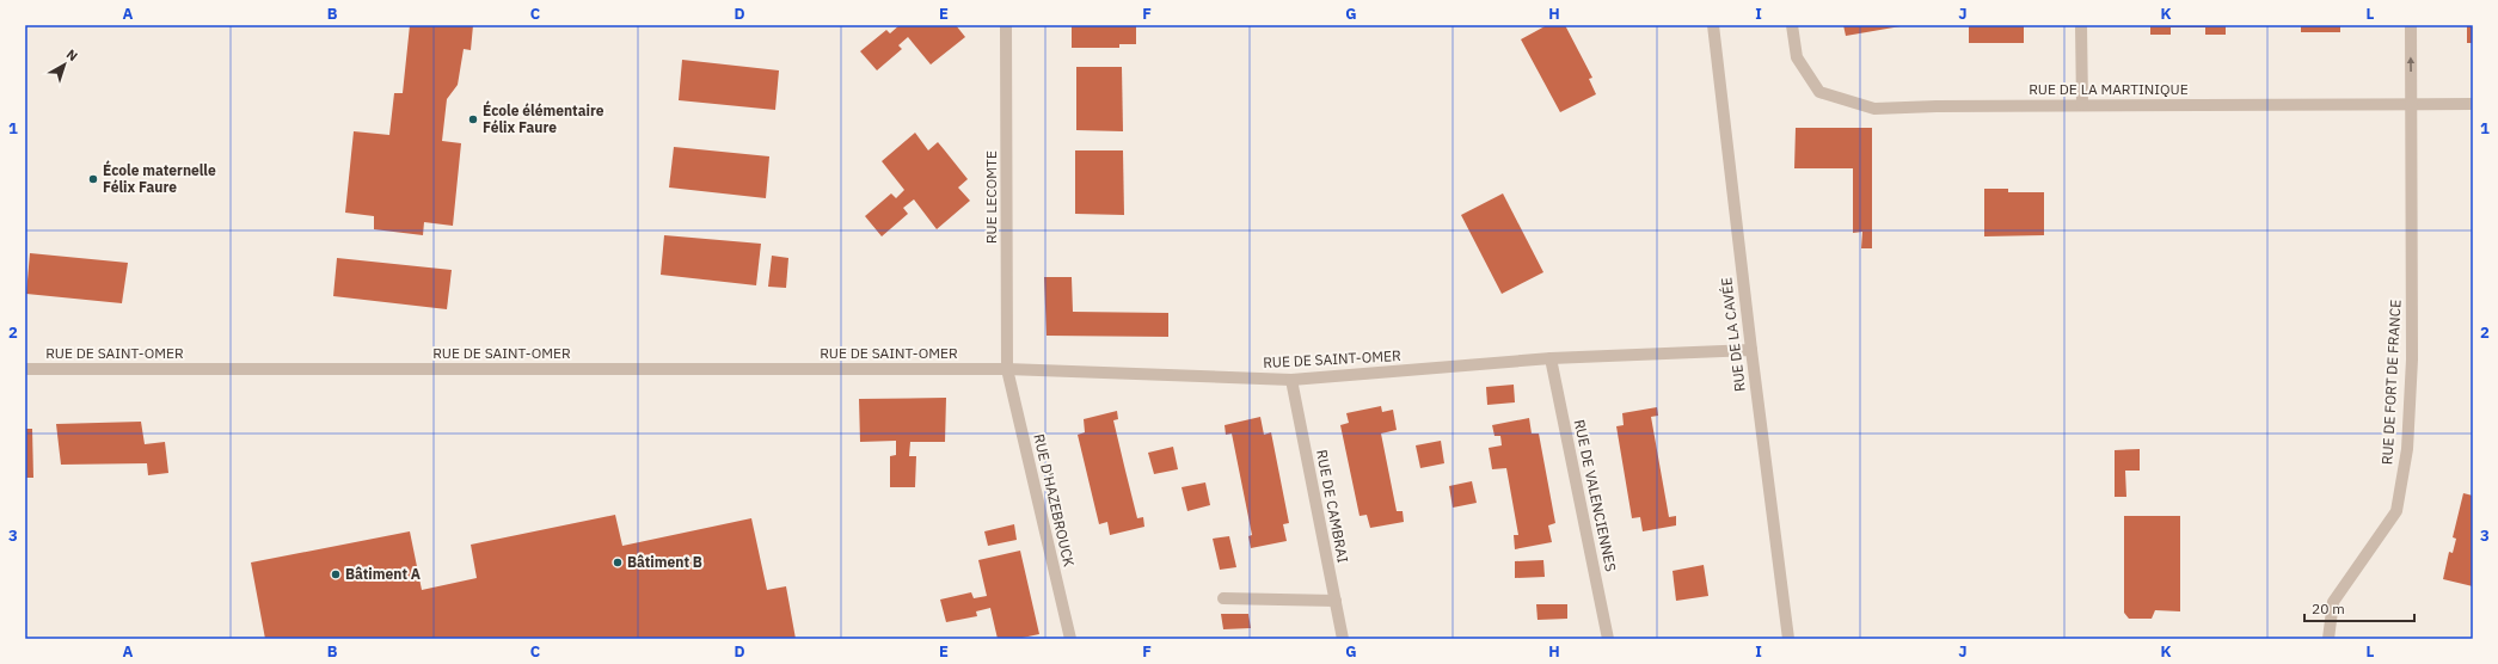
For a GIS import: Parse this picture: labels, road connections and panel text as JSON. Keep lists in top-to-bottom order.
{
  "streets": {
    "street": [
      "RUE DE LA MARTINIQUE",
      "RUE LECOMTE",
      "RUE DE LA CAVÉE",
      "RUE DE SAINT-OMER",
      "RUE DE FORT DE FRANCE",
      "RUE DE VALENCIENNES",
      "RUE D'HAZEBROUCK",
      "RUE DE CAMBRAI"
    ]
  },
  "crossings": [
    ["RUE DE LA MARTINIQUE", "RUE DE FORT DE FRANCE"],
    ["RUE LECOMTE", "RUE DE SAINT-OMER"],
    ["RUE LECOMTE", "RUE D'HAZEBROUCK"],
    ["RUE DE LA CAVÉE", "RUE DE SAINT-OMER"],
    ["RUE DE SAINT-OMER", "RUE DE VALENCIENNES"],
    ["RUE DE SAINT-OMER", "RUE D'HAZEBROUCK"],
    ["RUE DE SAINT-OMER", "RUE DE CAMBRAI"]
  ],
  "places": [
    "École élémentaire Félix Faure",
    "École maternelle Félix Faure",
    "Bâtiment B",
    "Bâtiment A"
  ],
  "scale_bar": "20 m",
  "north": "top right",
  "grid": {
    "columns": [
      "A",
      "B",
      "C",
      "D",
      "E",
      "F",
      "G",
      "H",
      "I",
      "J",
      "K",
      "L"
    ],
    "rows": ["1", "2", "3"]
  }
}
